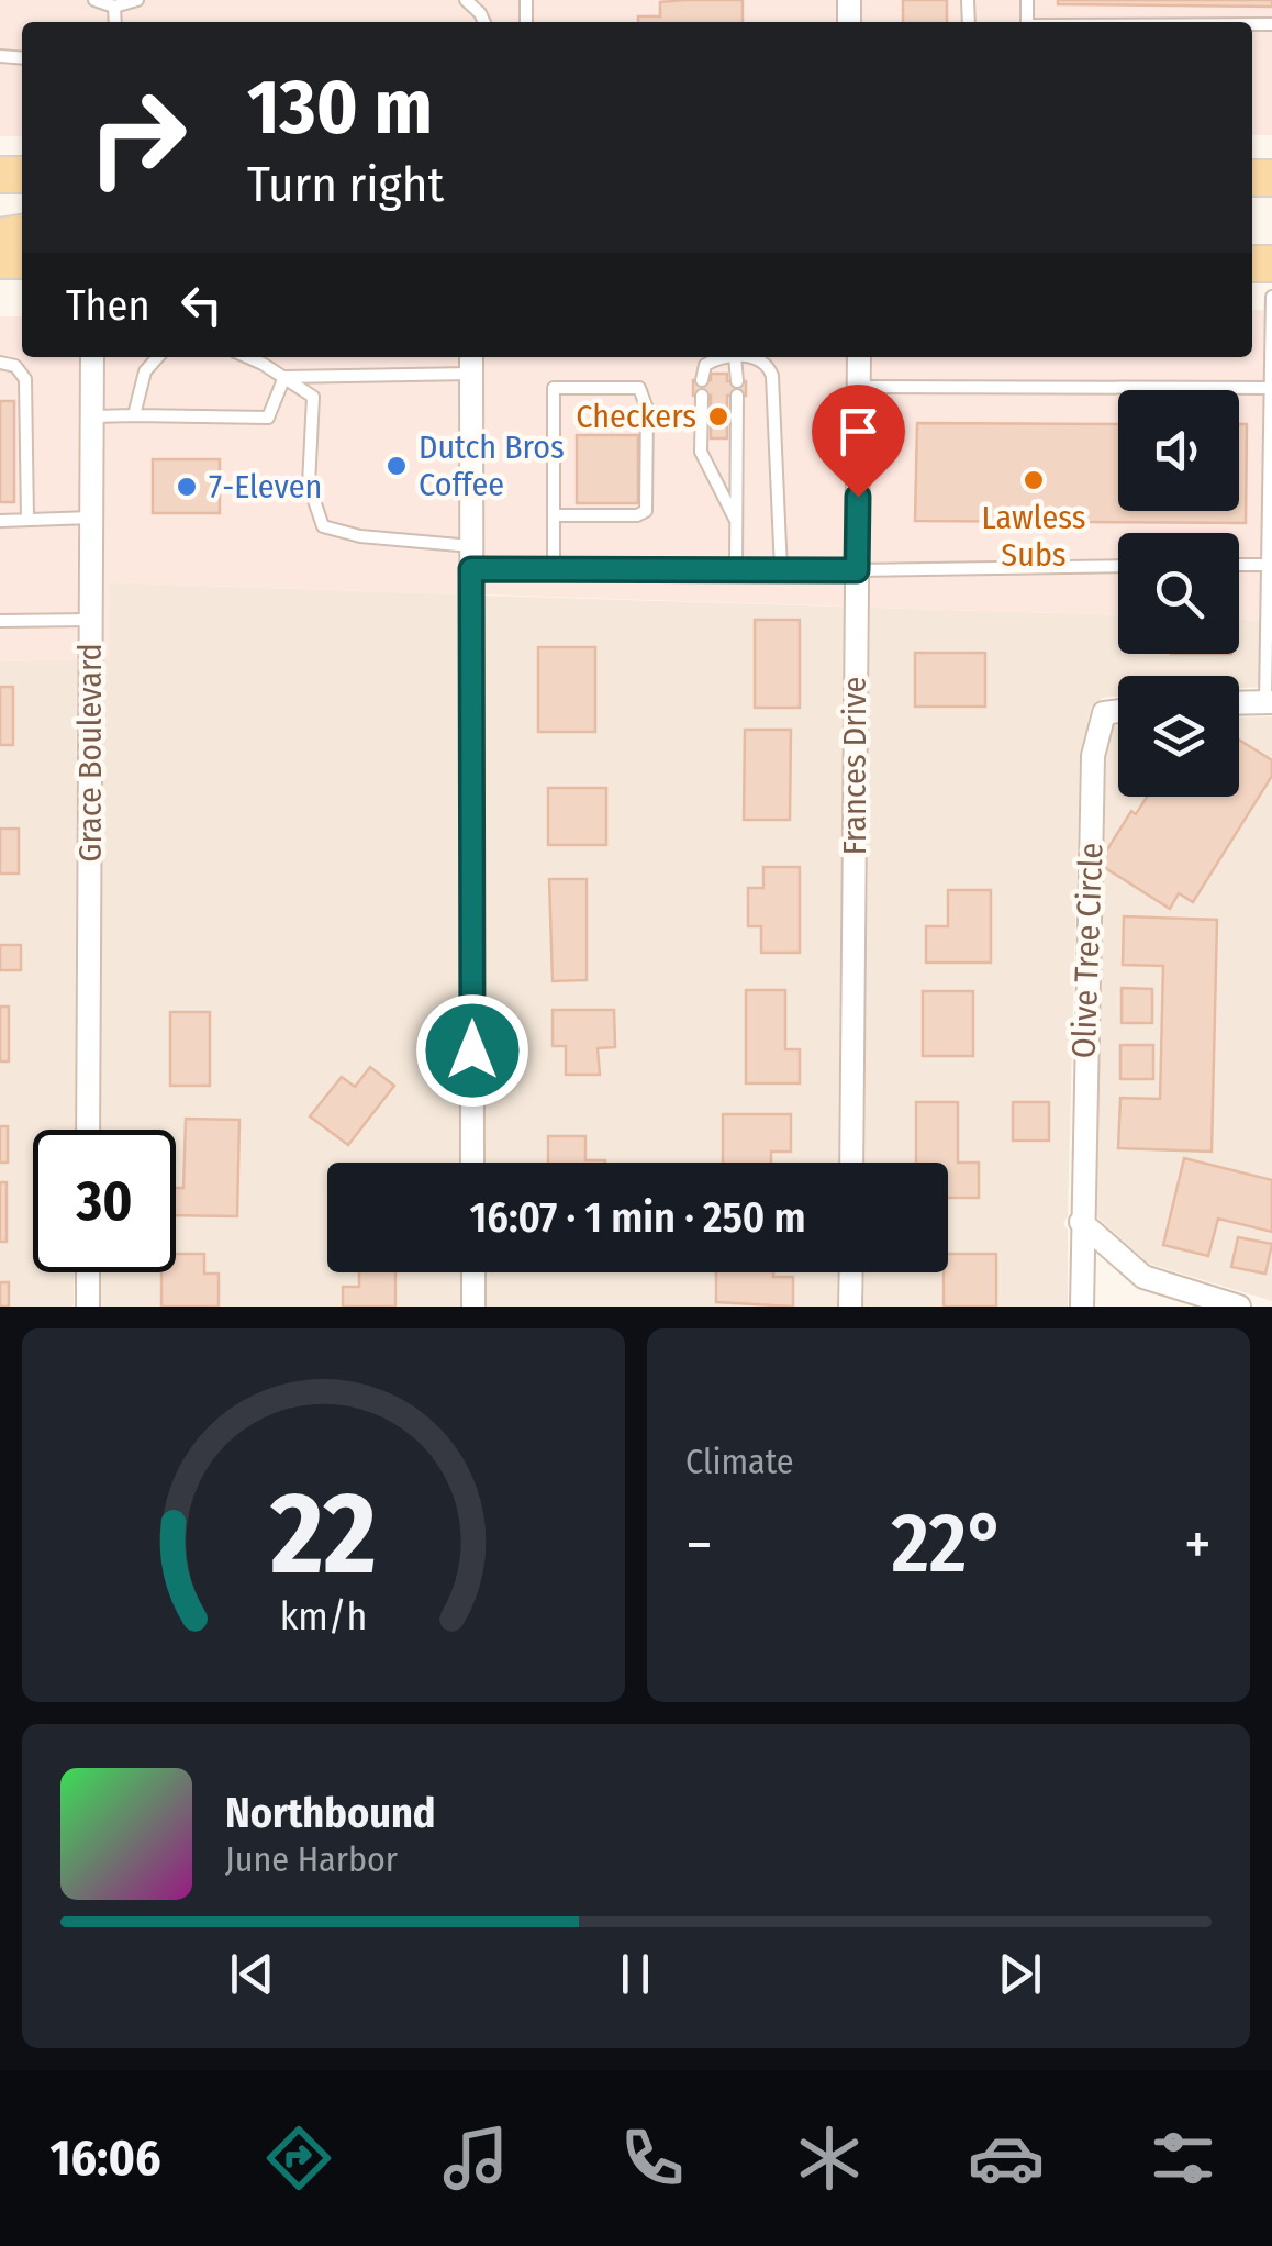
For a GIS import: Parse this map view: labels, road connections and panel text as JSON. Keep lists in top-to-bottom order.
{
  "streets": {
    "street": ["Grace Boulevard", "Frances Drive", "Olive Tree Circle"]
  },
  "places": [
    "Checkers",
    "Dutch Bros Coffee",
    "Lawless Subs",
    "7-Eleven"
  ],
  "page": {
    "turn": ["130 m", "Turn right"],
    "then": "Then",
    "limit": "30",
    "trip": "16:07 · 1 min · 250 m",
    "tile": "Climate",
    "heat": ["−", "22°", "+"],
    "song": ["Northbound", "June Harbor"],
    "tabs": "16:06",
    "gauge": ["22", "km/h"]
  }
}
